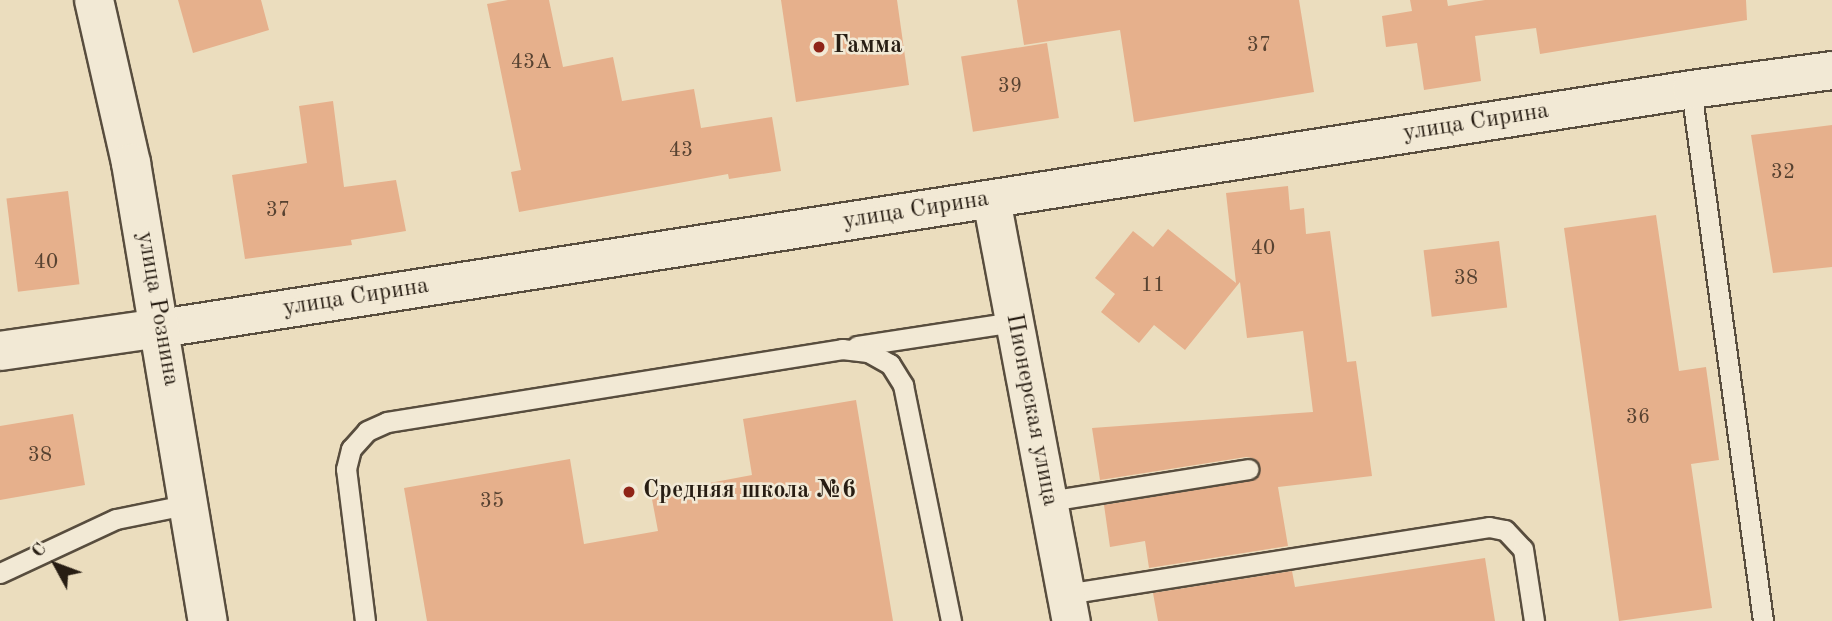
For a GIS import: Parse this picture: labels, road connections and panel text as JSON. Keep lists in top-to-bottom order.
{
  "streets": {
    "main road": ["улица Сирина", "улица Рознина"],
    "street": ["Пионерская улица"]
  },
  "crossings": [
    ["улица Сирина", "улица Рознина"],
    ["улица Сирина", "Пионерская улица"]
  ],
  "places": ["Гамма", "Средняя школа №6"],
  "house_numbers": [
    "37",
    "43А",
    "39",
    "43",
    "32",
    "37",
    "40",
    "40",
    "38",
    "11",
    "36",
    "38",
    "35"
  ],
  "north": "top left"
}
